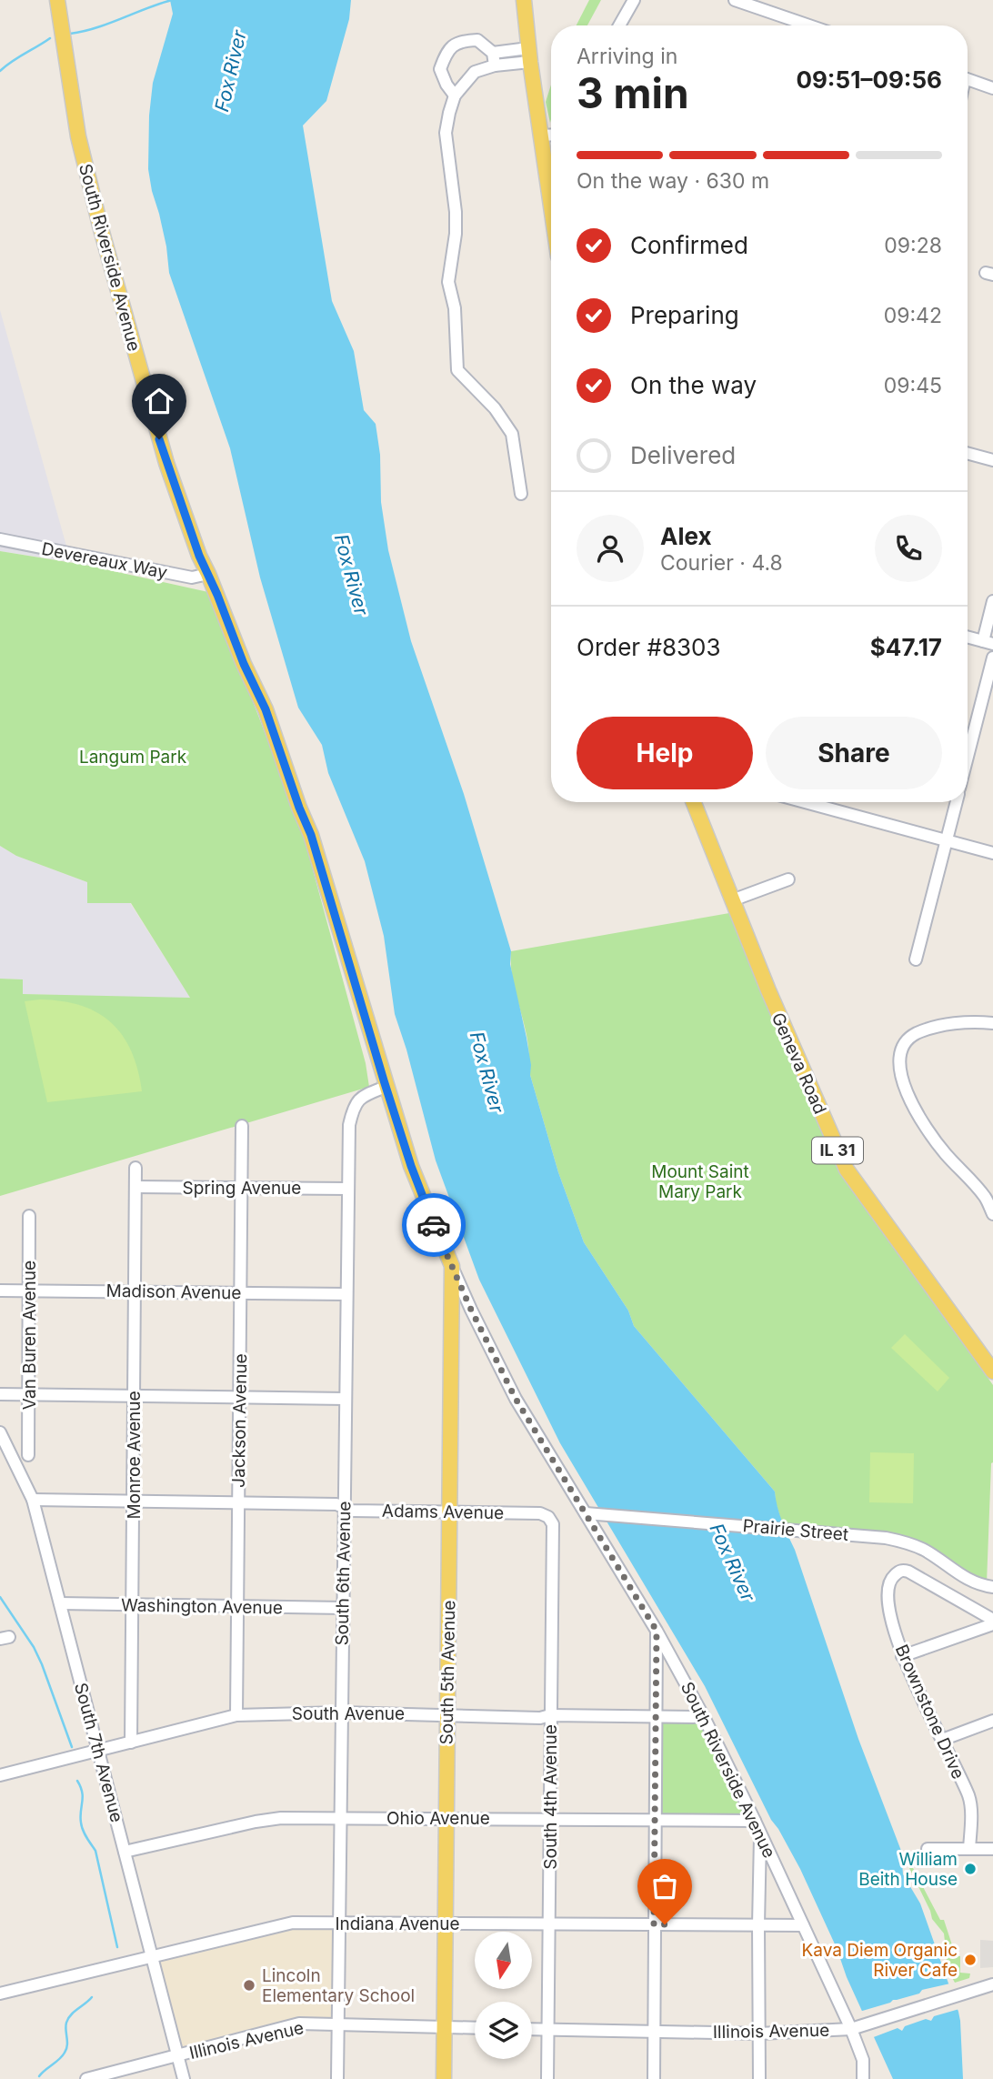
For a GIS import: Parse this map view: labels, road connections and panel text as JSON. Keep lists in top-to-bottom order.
{
  "streets": {
    "main road": [
      "South Riverside Avenue",
      "Geneva Road",
      "IL 31",
      "South 5th Avenue"
    ],
    "street": [
      "Devereaux Way",
      "Spring Avenue",
      "Madison Avenue",
      "Van Buren Avenue",
      "Jackson Avenue",
      "Monroe Avenue",
      "Adams Avenue",
      "Prairie Street",
      "South 6th Avenue",
      "Washington Avenue",
      "Brownstone Drive",
      "South Avenue",
      "South 7th Avenue",
      "South 4th Avenue",
      "Ohio Avenue",
      "Indiana Avenue",
      "Illinois Avenue"
    ]
  },
  "crossings": [
    ["South Riverside Avenue", "Devereaux Way"],
    ["South Riverside Avenue", "Prairie Street"],
    ["South Riverside Avenue", "South 6th Avenue"],
    ["South Riverside Avenue", "South 5th Avenue"],
    ["South Riverside Avenue", "South Avenue"],
    ["South Riverside Avenue", "Ohio Avenue"],
    ["South Riverside Avenue", "Indiana Avenue"],
    ["South Riverside Avenue", "Illinois Avenue"],
    ["Spring Avenue", "Jackson Avenue"],
    ["Spring Avenue", "Monroe Avenue"],
    ["Spring Avenue", "South 6th Avenue"],
    ["Madison Avenue", "Van Buren Avenue"],
    ["Madison Avenue", "Jackson Avenue"],
    ["Madison Avenue", "Monroe Avenue"],
    ["Madison Avenue", "South 6th Avenue"],
    ["Jackson Avenue", "Adams Avenue"],
    ["Jackson Avenue", "Washington Avenue"],
    ["Jackson Avenue", "South Avenue"],
    ["Monroe Avenue", "Adams Avenue"],
    ["Monroe Avenue", "Washington Avenue"],
    ["Monroe Avenue", "South Avenue"],
    ["Adams Avenue", "South 6th Avenue"],
    ["Adams Avenue", "South 5th Avenue"],
    ["Adams Avenue", "South 7th Avenue"],
    ["Adams Avenue", "South 4th Avenue"],
    ["South 6th Avenue", "Washington Avenue"],
    ["South 6th Avenue", "South Avenue"],
    ["South 6th Avenue", "Ohio Avenue"],
    ["South 6th Avenue", "Indiana Avenue"],
    ["South 6th Avenue", "Illinois Avenue"],
    ["Washington Avenue", "South 7th Avenue"],
    ["South 5th Avenue", "South Avenue"],
    ["South 5th Avenue", "Ohio Avenue"],
    ["South 5th Avenue", "Indiana Avenue"],
    ["South 5th Avenue", "Illinois Avenue"],
    ["South Avenue", "South 7th Avenue"],
    ["South Avenue", "South 4th Avenue"],
    ["South 7th Avenue", "Ohio Avenue"],
    ["South 7th Avenue", "Indiana Avenue"],
    ["South 7th Avenue", "Illinois Avenue"],
    ["South 4th Avenue", "Ohio Avenue"],
    ["South 4th Avenue", "Indiana Avenue"],
    ["South 4th Avenue", "Illinois Avenue"]
  ],
  "water": ["Fox River"],
  "parks": ["Langum Park", "Mount Saint Mary Park"],
  "places": ["William Beith House", "Kava Diem Organic River Cafe", "Lincoln Elementary School"],
  "north": "bottom",
  "page": {
    "heading": ["3 min", "Arriving in", "09:51–09:56"],
    "panel": [
      "Alex",
      "Courier · 4.8",
      "Order #8303",
      "$47.17"
    ],
    "bar": "On the way · 630 m",
    "list": [
      ["Confirmed", "09:28"],
      ["Preparing", "09:42"],
      ["On the way", "09:45"],
      "Delivered"
    ],
    "buttons": ["Help", "Share"]
  }
}
